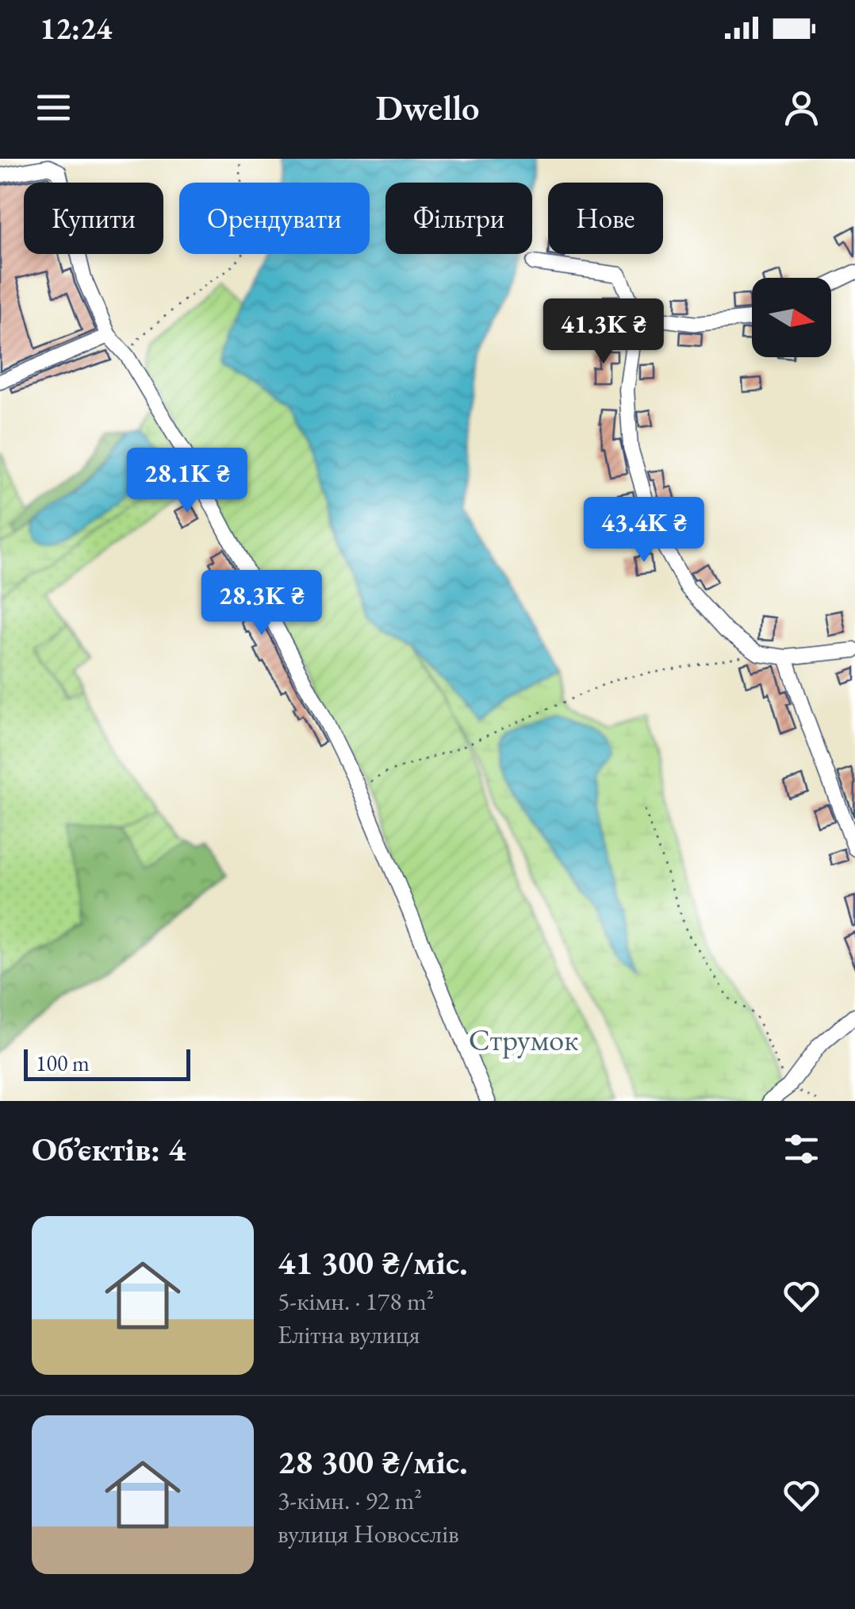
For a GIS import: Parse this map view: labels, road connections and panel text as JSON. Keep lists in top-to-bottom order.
{
  "parks": ["Струмок"],
  "scale_bar": "100 m",
  "north": "right",
  "page": {
    "status": "12:24",
    "header": "Dwello",
    "chip": [
      "Купити",
      "Орендувати",
      "Фільтри",
      "Нове"
    ],
    "price": [
      "41.3K ₴",
      "28.1K ₴",
      "43.4K ₴",
      "28.3K ₴"
    ],
    "scale": "100 m",
    "heading": "Об’єктів: 4",
    "list": [
      {
        "name": "41 300 ₴/міс.",
        "note": "5-кімн. · 178 m² · Елітна вулиця"
      },
      {
        "name": "28 300 ₴/міс.",
        "note": "3-кімн. · 92 m² · вулиця Новоселів"
      }
    ]
  }
}
